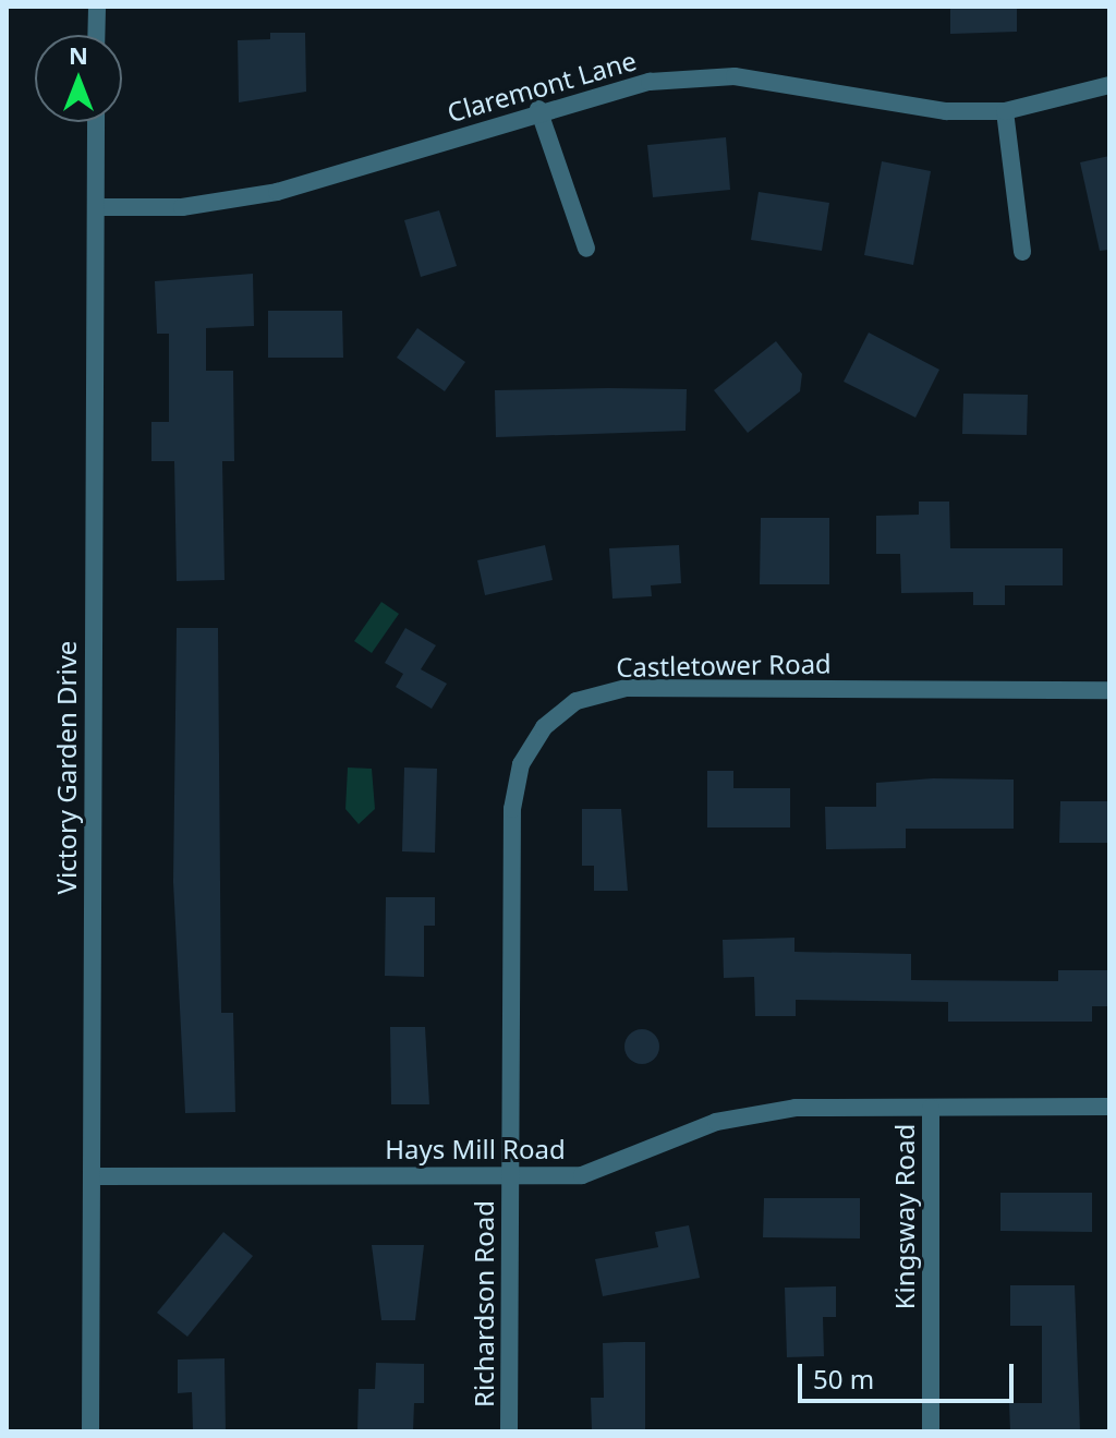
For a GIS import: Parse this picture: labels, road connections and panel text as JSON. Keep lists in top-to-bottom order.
{
  "streets": {
    "street": [
      "Claremont Lane",
      "Castletower Road",
      "Victory Garden Drive",
      "Hays Mill Road",
      "Kingsway Road",
      "Richardson Road"
    ]
  },
  "crossings": [
    ["Claremont Lane", "Victory Garden Drive"],
    ["Castletower Road", "Hays Mill Road"],
    ["Castletower Road", "Richardson Road"],
    ["Victory Garden Drive", "Hays Mill Road"],
    ["Hays Mill Road", "Kingsway Road"],
    ["Hays Mill Road", "Richardson Road"]
  ],
  "scale_bar": "50 m",
  "north": "top"
}
